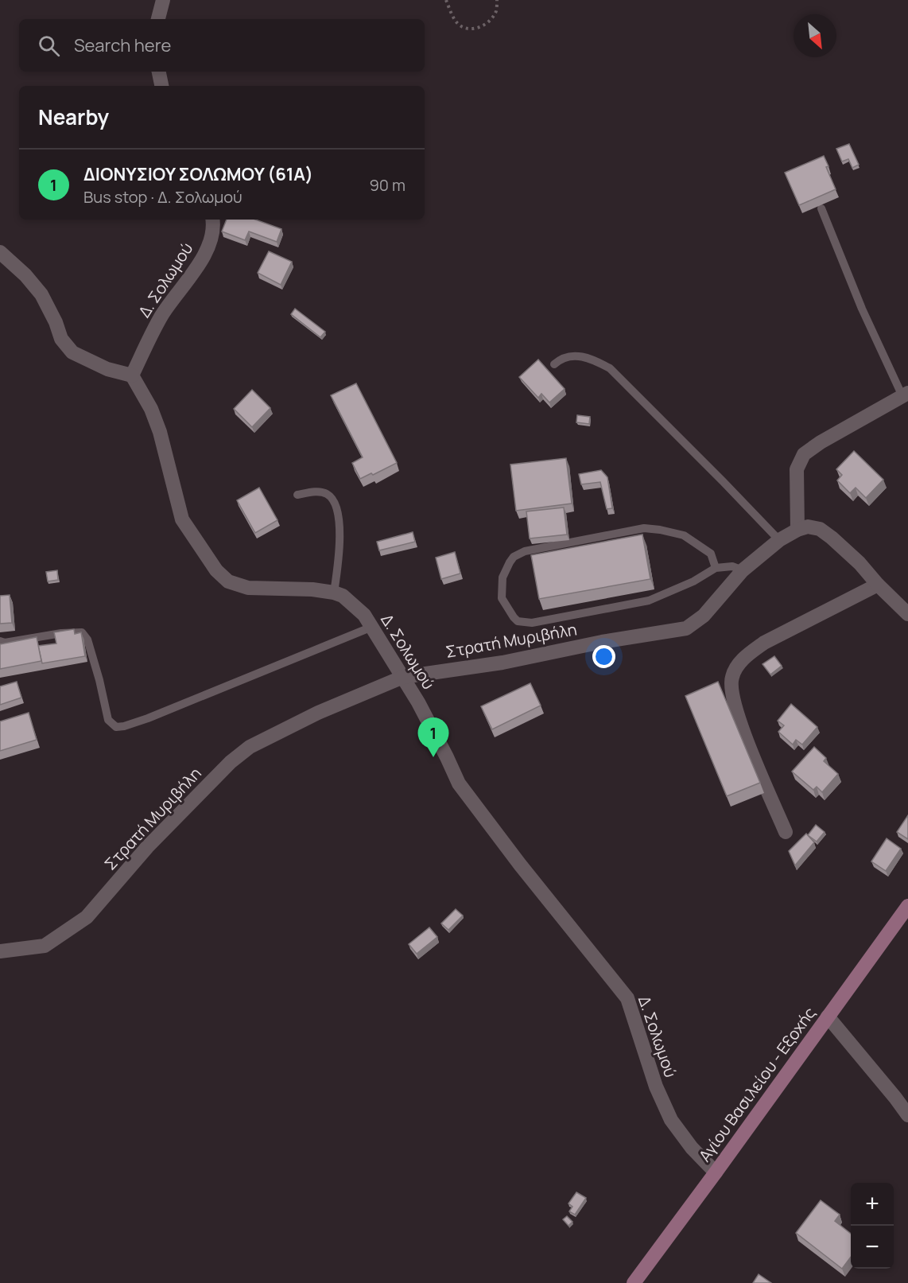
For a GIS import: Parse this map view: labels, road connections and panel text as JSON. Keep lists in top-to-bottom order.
{
  "streets": {
    "main road": ["Αγίου Βασιλείου - Εξοχής"],
    "street": ["Δ. Σολωμού", "Στρατή Μυριβήλη"]
  },
  "crossings": [
    ["Δ. Σολωμού", "Στρατή Μυριβήλη"],
    ["Δ. Σολωμού", "Αγίου Βασιλείου - Εξοχής"]
  ],
  "north": "bottom right",
  "page": {
    "search": "Search here",
    "heading": "Nearby",
    "list": [
      {
        "mark": "1",
        "name": "ΔΙΟΝΥΣΙΟΥ ΣΟΛΩΜΟΥ (61Α)",
        "note": "Bus stop · Δ. Σολωμού",
        "value": "90 m"
      }
    ],
    "pins": "1",
    "map_buttons": ["+", "−"]
  }
}
